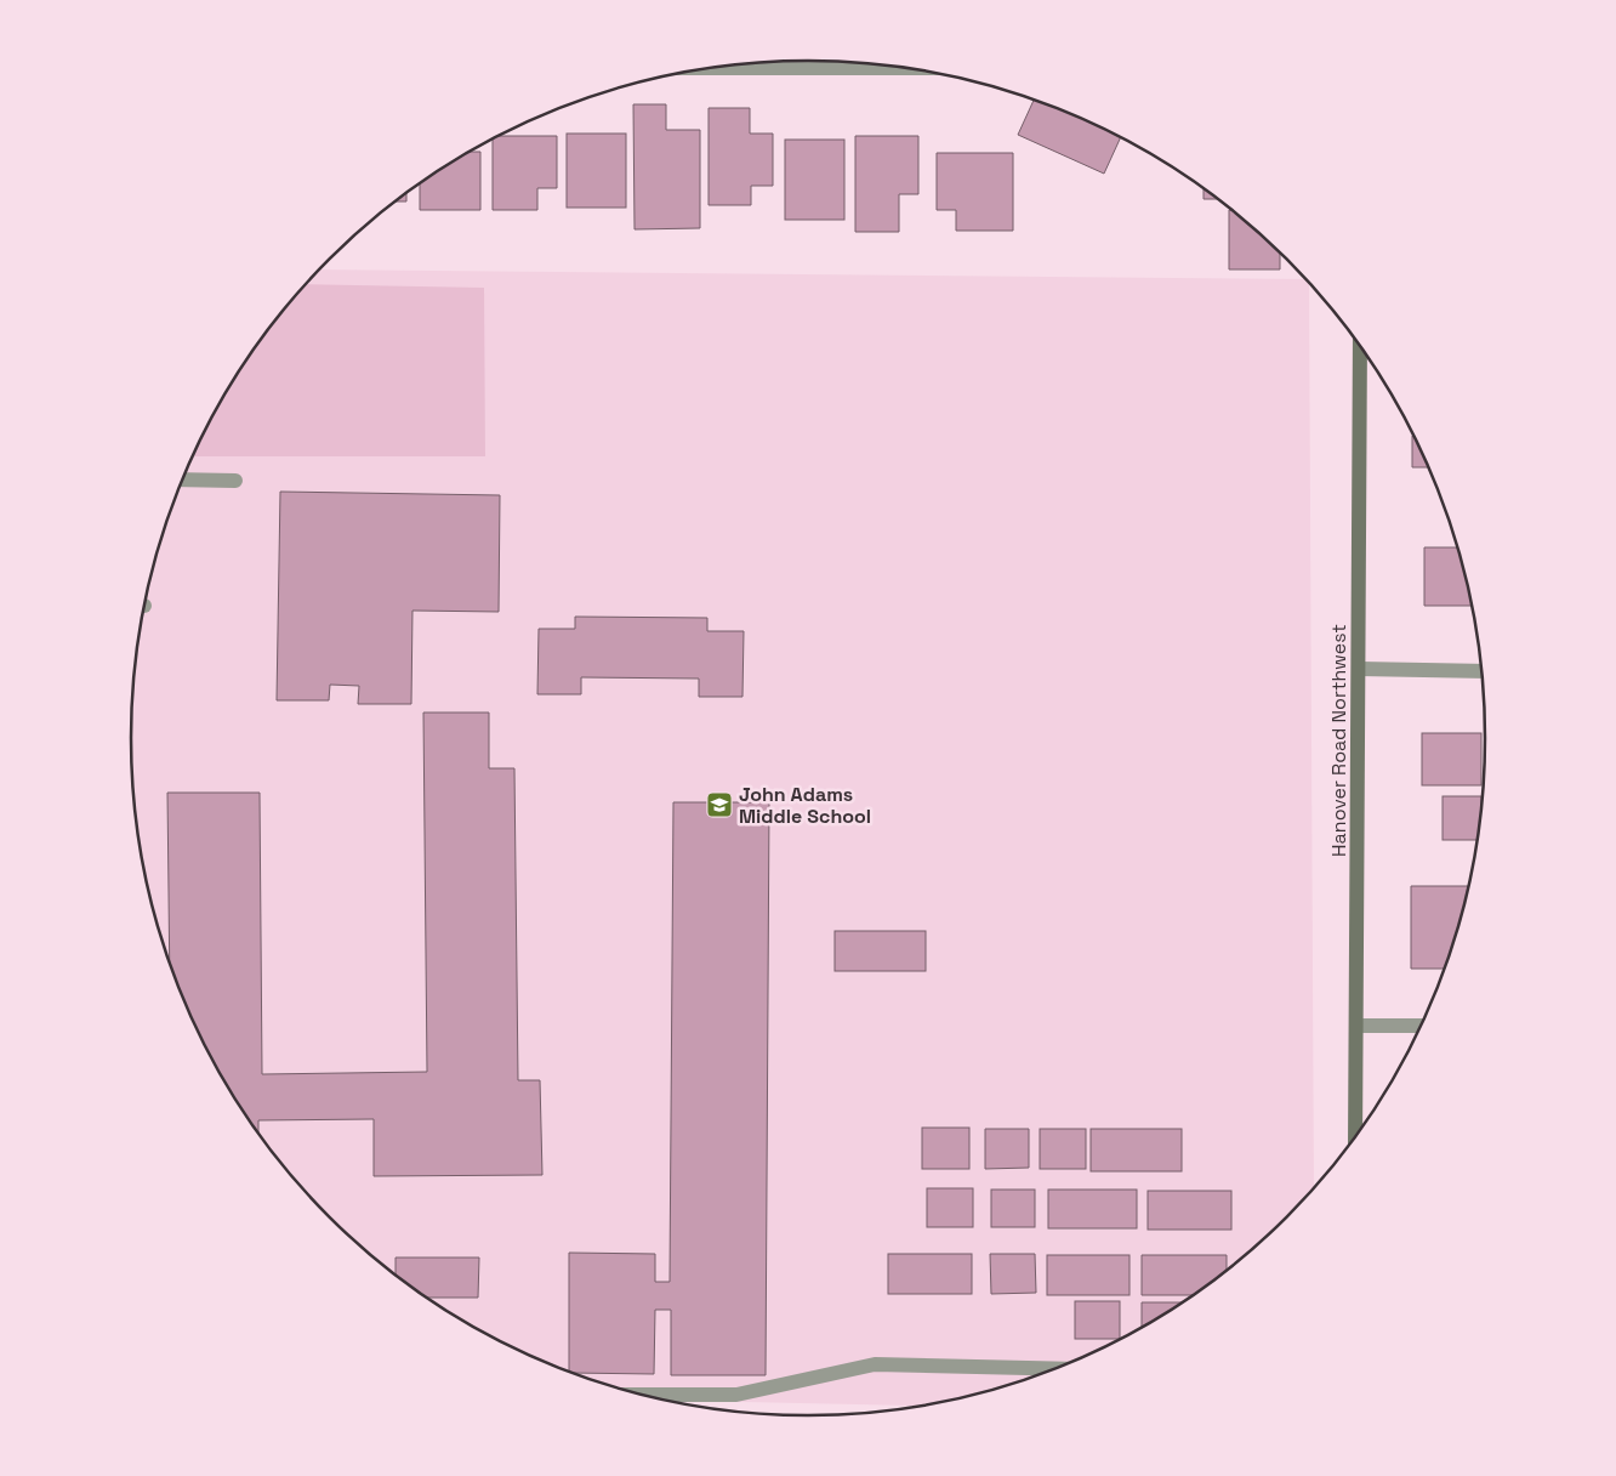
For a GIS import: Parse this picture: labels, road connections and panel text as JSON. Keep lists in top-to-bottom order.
{
  "streets": {
    "street": ["Hanover Road Northwest"]
  },
  "places": {
    "school or university": ["John Adams Middle School"]
  }
}
